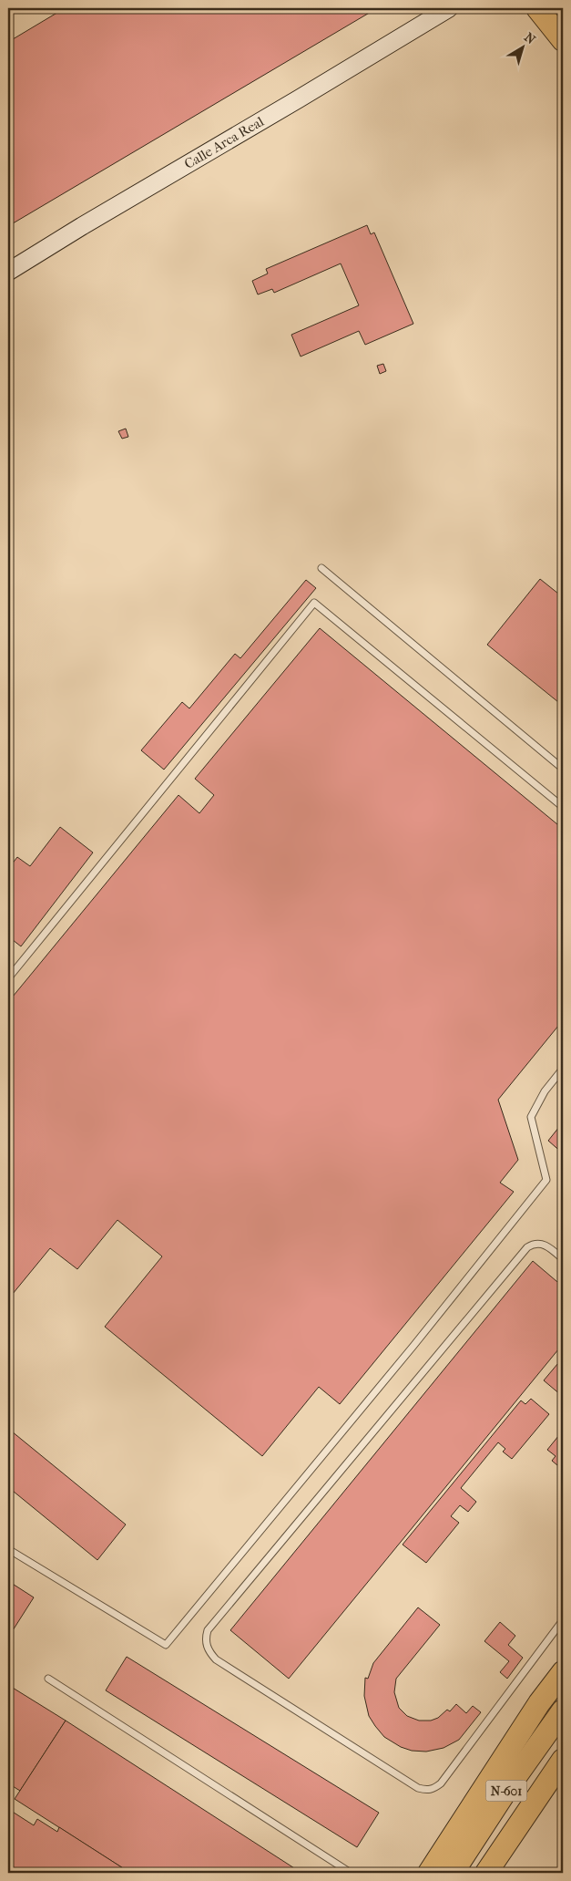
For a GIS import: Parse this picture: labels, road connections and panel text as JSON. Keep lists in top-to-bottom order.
{
  "streets": {
    "highway": ["N-601"],
    "street": ["Calle Arca Real"]
  },
  "north": "top right"
}
